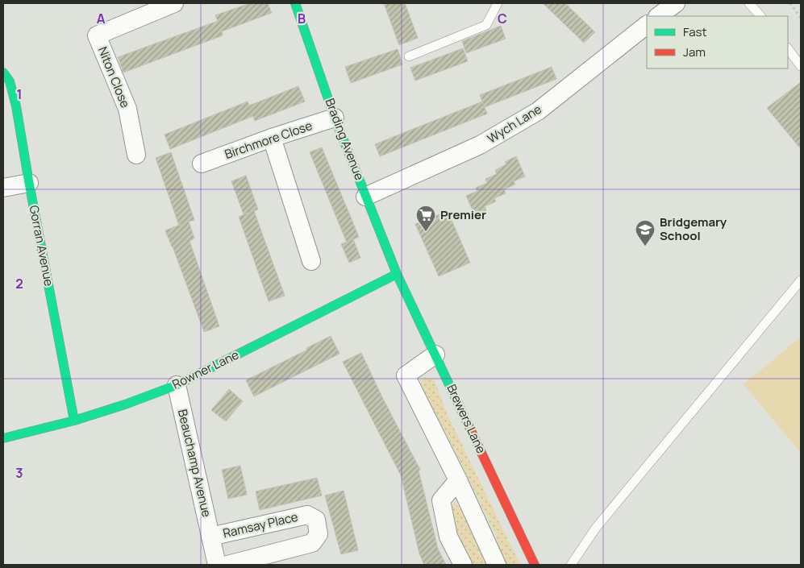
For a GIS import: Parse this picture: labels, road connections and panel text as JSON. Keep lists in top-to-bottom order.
{
  "streets": {
    "street": [
      "Niton Close",
      "Wych Lane",
      "Brading Avenue",
      "Birchmore Close",
      "Gorran Avenue",
      "Rowner Lane",
      "Brewers Lane",
      "Beauchamp Avenue",
      "Ramsay Place"
    ]
  },
  "crossings": [
    ["Wych Lane", "Brading Avenue"],
    ["Brading Avenue", "Birchmore Close"],
    ["Brading Avenue", "Rowner Lane"],
    ["Brading Avenue", "Brewers Lane"],
    ["Gorran Avenue", "Rowner Lane"],
    ["Rowner Lane", "Brewers Lane"],
    ["Rowner Lane", "Beauchamp Avenue"],
    ["Beauchamp Avenue", "Ramsay Place"]
  ],
  "places": {
    "supermarket": ["Premier"],
    "school or university": ["Bridgemary School"]
  },
  "legend": ["Fast", "Jam"],
  "grid": {
    "columns": ["A", "B", "C"],
    "rows": ["1", "2", "3"]
  }
}
